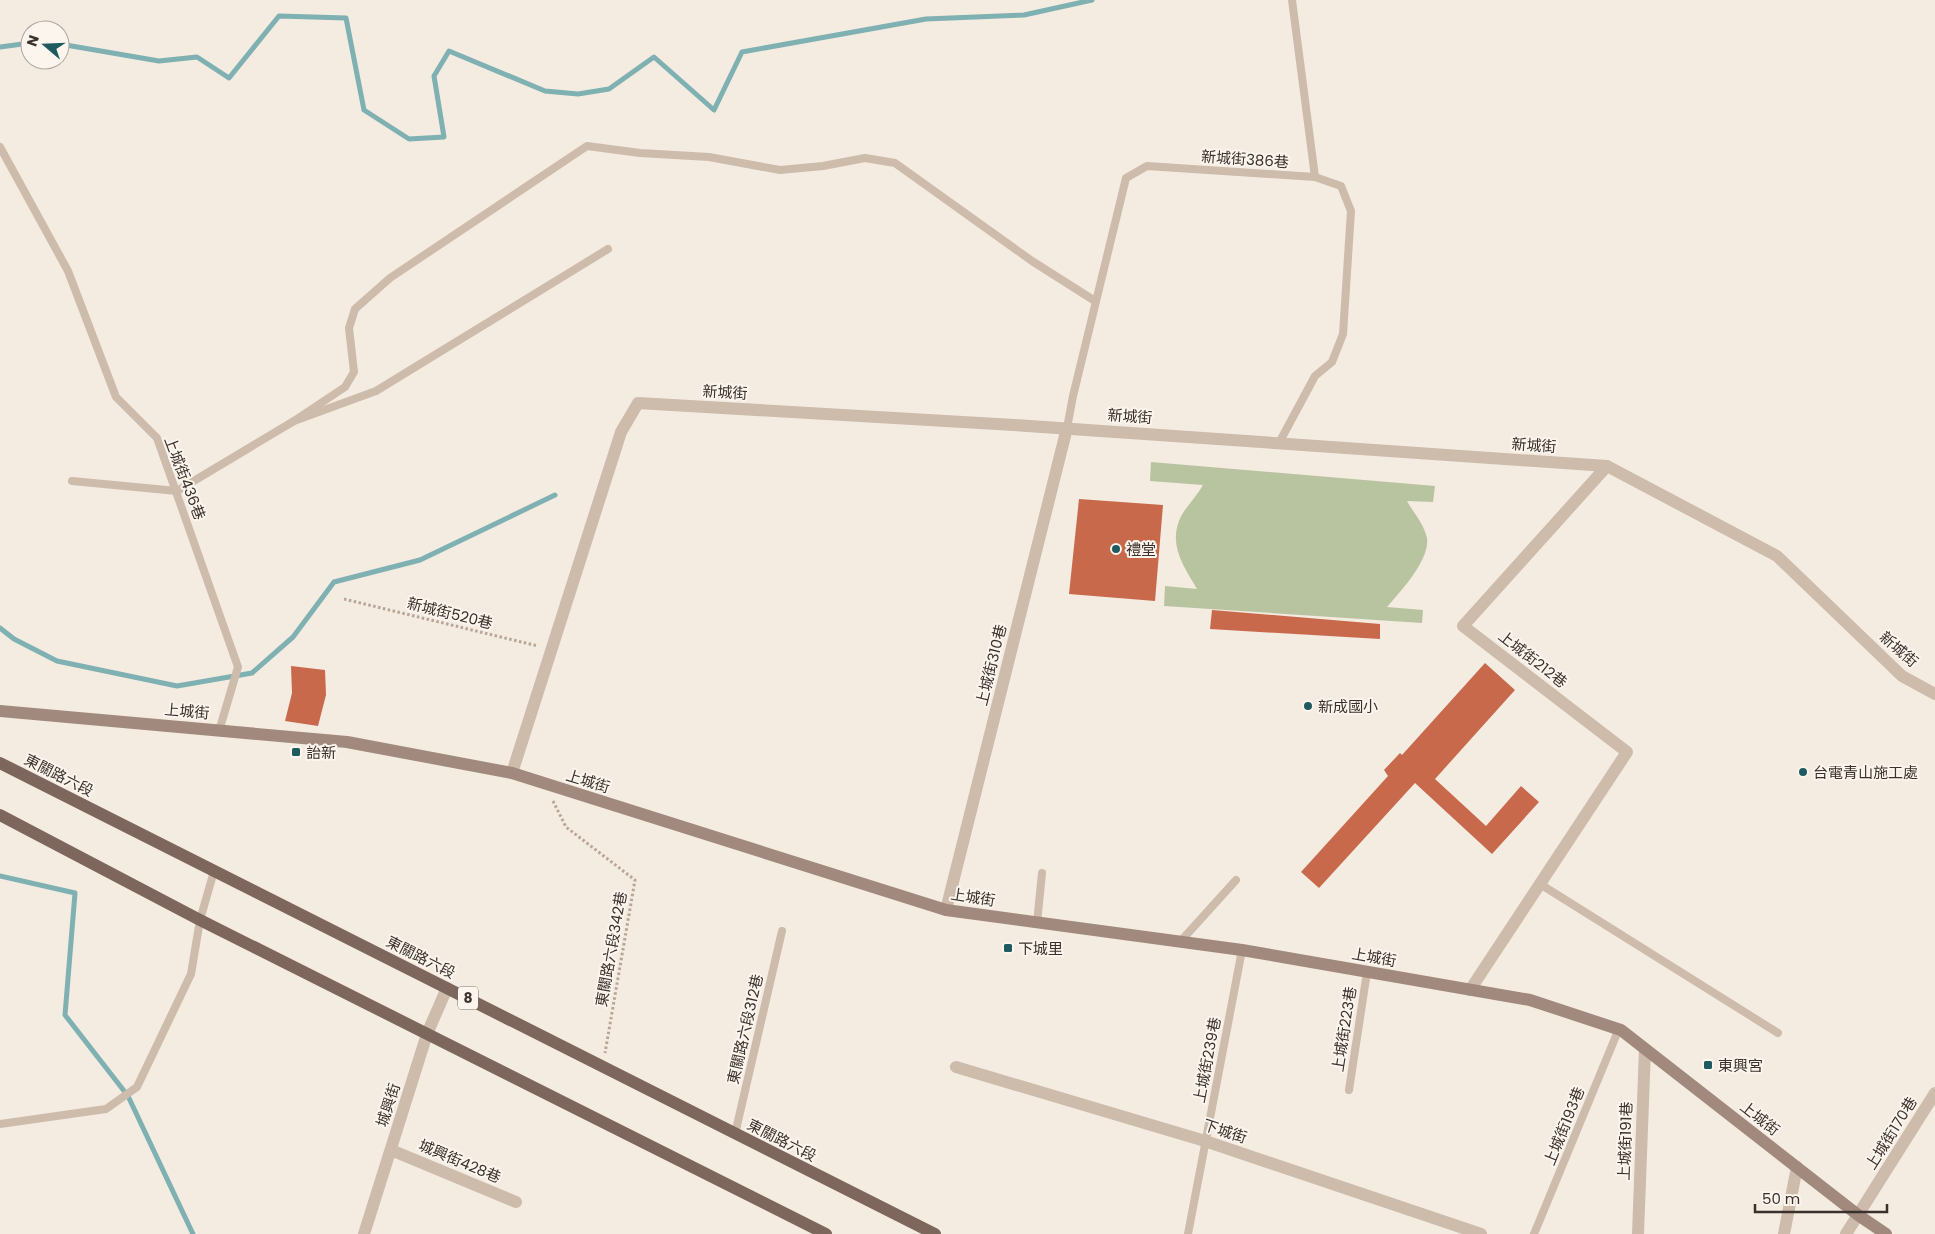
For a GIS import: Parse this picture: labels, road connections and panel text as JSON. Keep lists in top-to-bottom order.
{
  "streets": {
    "main road": ["東關路六段", "8"],
    "street": [
      "新城街",
      "上城街212巷",
      "上城街310巷",
      "上城街",
      "城興街",
      "下城街",
      "上城街170巷",
      "上城街191巷",
      "城興街428巷"
    ],
    "lane": [
      "新城街386巷",
      "上城街436巷",
      "東關路六段312巷",
      "上城街223巷",
      "上城街239巷",
      "上城街193巷"
    ],
    "path": ["新城街520巷", "東關路六段342巷"]
  },
  "crossings": [
    ["新城街386巷", "新城街"],
    ["新城街386巷", "上城街310巷"],
    ["新城街", "新城街520巷"],
    ["新城街", "上城街212巷"],
    ["新城街", "上城街310巷"],
    ["新城街", "上城街"],
    ["上城街436巷", "上城街"],
    ["上城街212巷", "上城街"],
    ["上城街310巷", "上城街"],
    ["上城街", "東關路六段342巷"],
    ["上城街", "上城街223巷"],
    ["上城街", "上城街239巷"],
    ["上城街", "上城街193巷"],
    ["上城街", "上城街170巷"],
    ["上城街", "上城街191巷"],
    ["東關路六段", "東關路六段342巷"],
    ["東關路六段", "東關路六段312巷"],
    ["東關路六段", "城興街"],
    ["上城街239巷", "下城街"],
    ["城興街", "城興街428巷"]
  ],
  "places": {
    "other": ["禮堂", "新成國小", "台電青山施工處"],
    "transit": ["詒新", "下城里", "東興宮"]
  },
  "scale_bar": "50 m",
  "north": "left"
}
